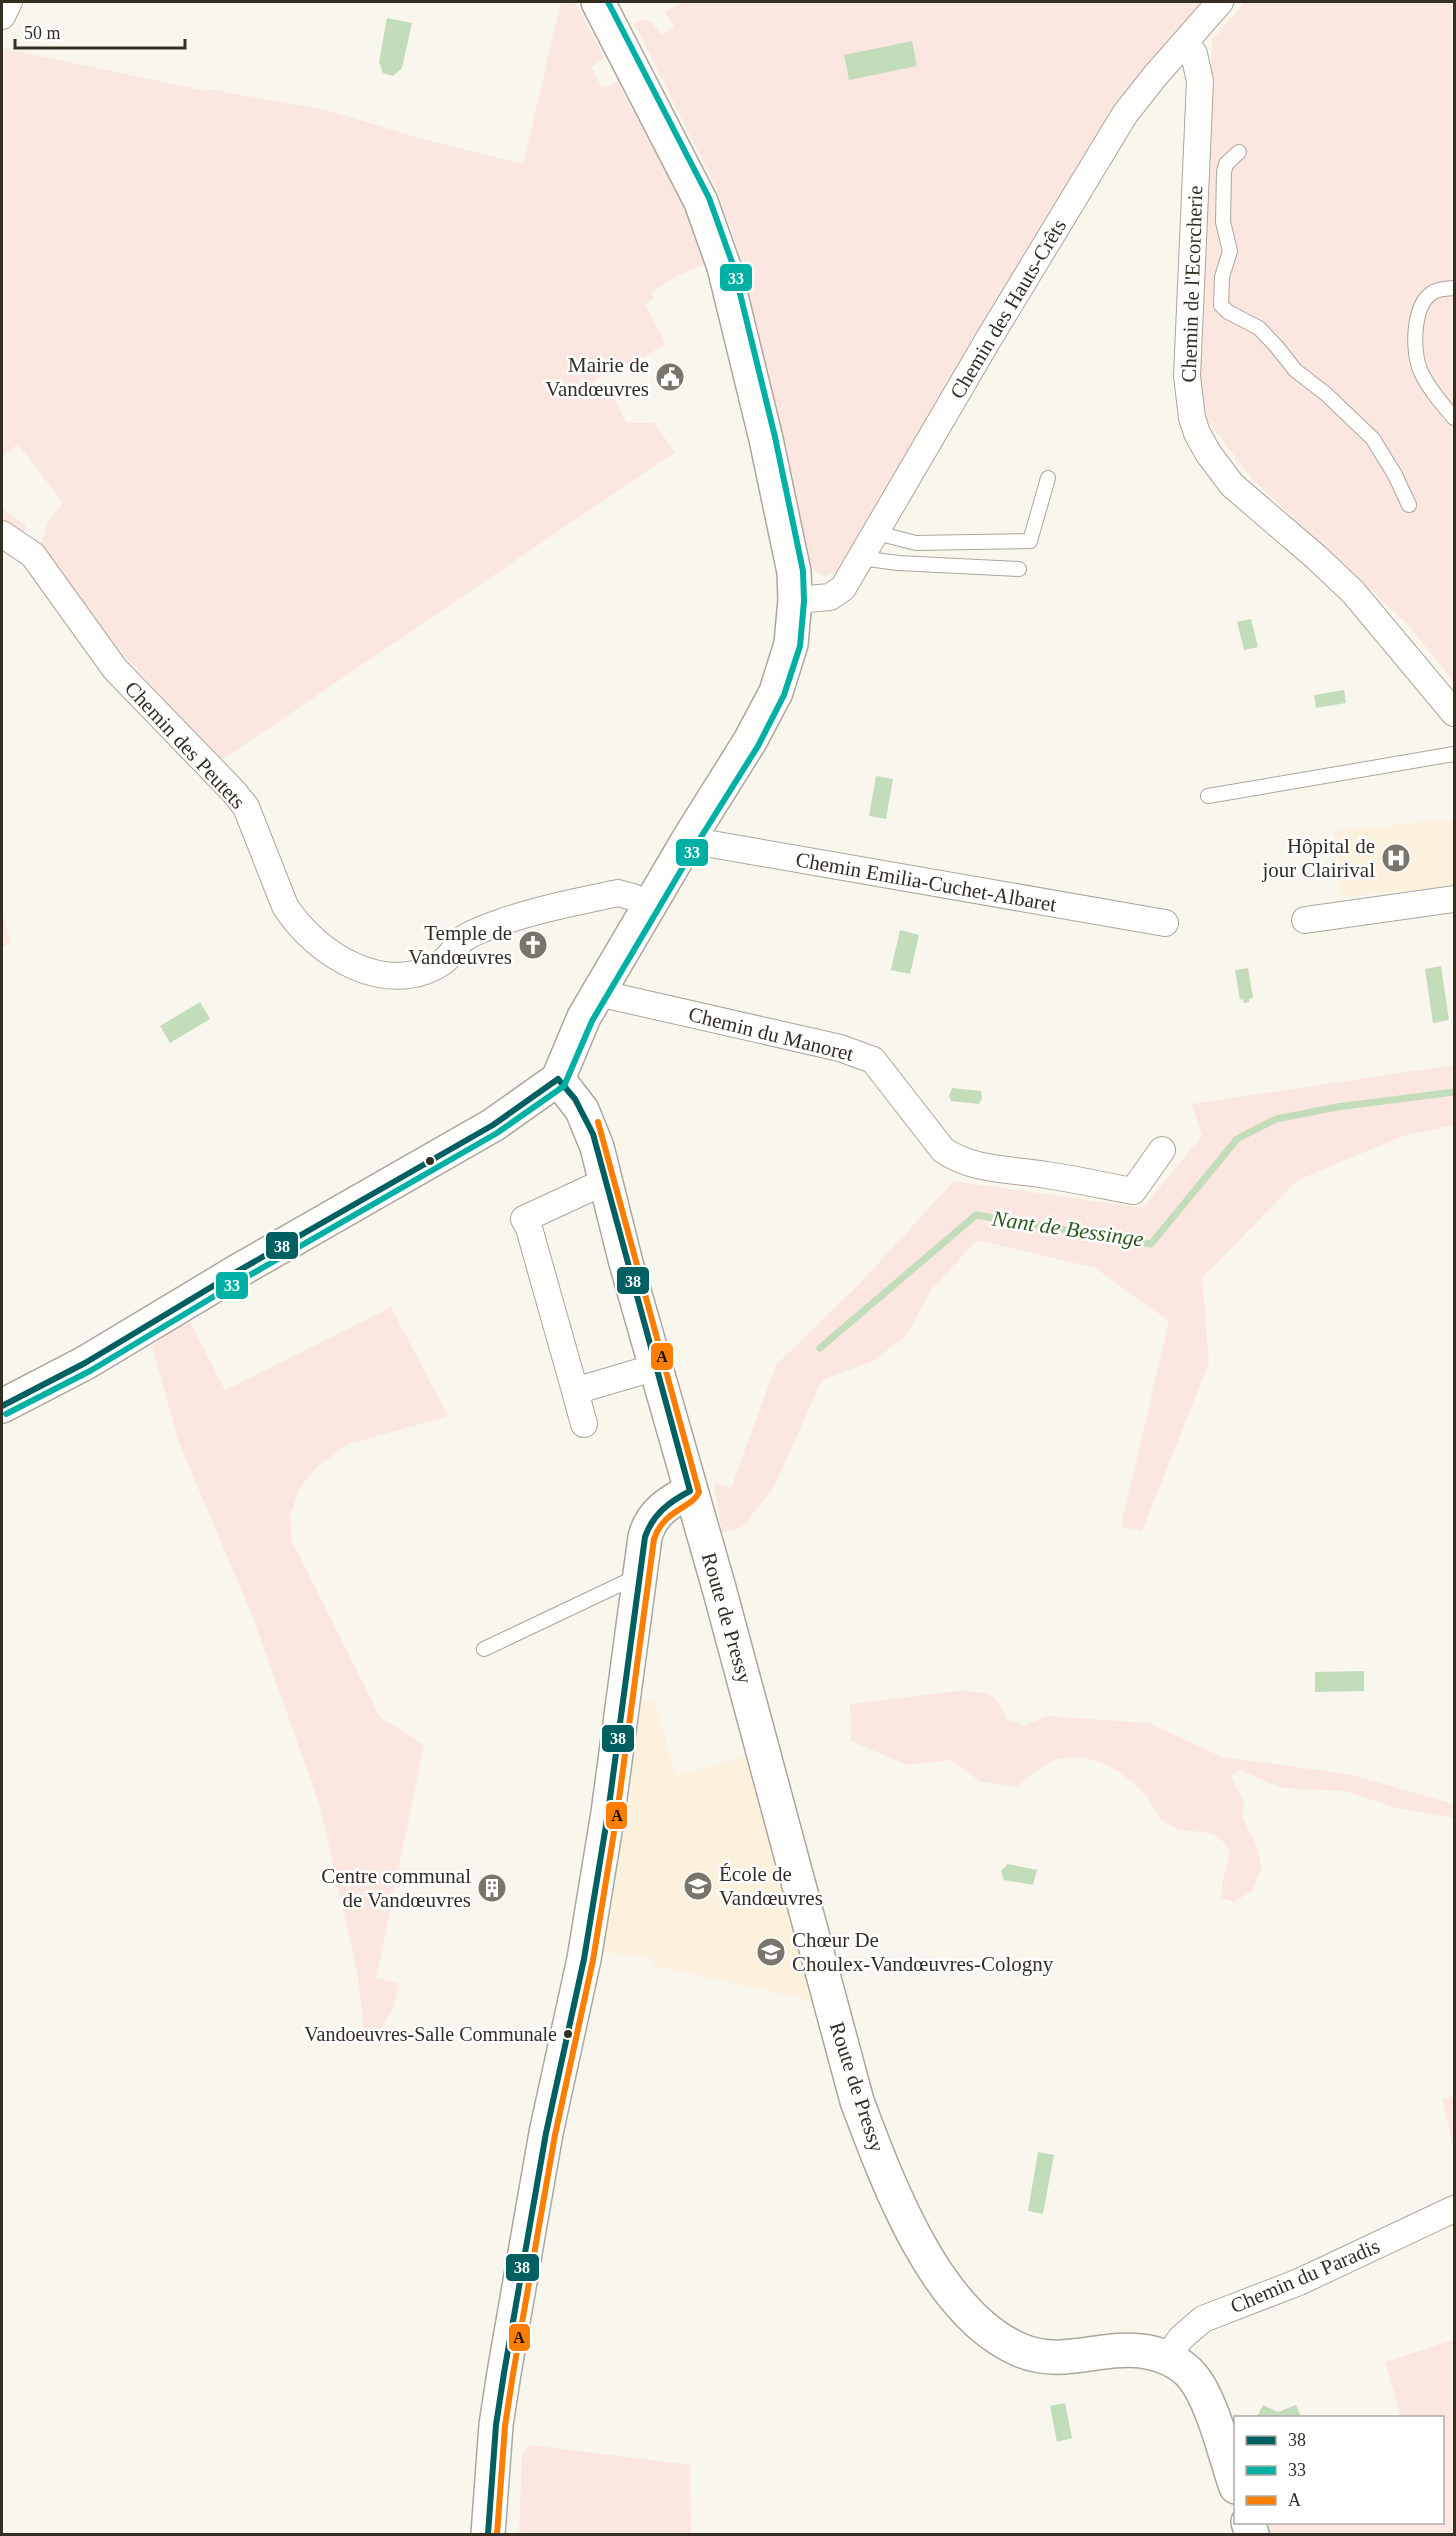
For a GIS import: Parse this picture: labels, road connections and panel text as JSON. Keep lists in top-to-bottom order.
{
  "streets": {
    "street": [
      "Chemin de l'Ecorcherie",
      "Chemin des Hauts-Crêts",
      "Chemin des Peutets",
      "Chemin Emilia-Cuchet-Albaret",
      "Chemin du Manoret",
      "Route de Pressy",
      "Chemin du Paradis"
    ]
  },
  "crossings": [
    ["Chemin de l'Ecorcherie", "Chemin des Hauts-Crêts"],
    ["Route de Pressy", "Chemin du Paradis"]
  ],
  "water": ["Nant de Bessinge"],
  "places": {
    "public building": ["Mairie de Vandœuvres"],
    "hospital": ["Hôpital de jour Clairival"],
    "church": ["Temple de Vandœuvres"],
    "school or university": ["École de Vandœuvres", "Chœur De Choulex-Vandœuvres-Cologny"],
    "building": ["Centre communal de Vandœuvres"],
    "other": ["Vandoeuvres-Salle Communale"]
  },
  "lines": ["transit line 33", "transit line 38", "transit line A"],
  "legend": ["38", "33", "A"],
  "scale_bar": "50 m"
}
